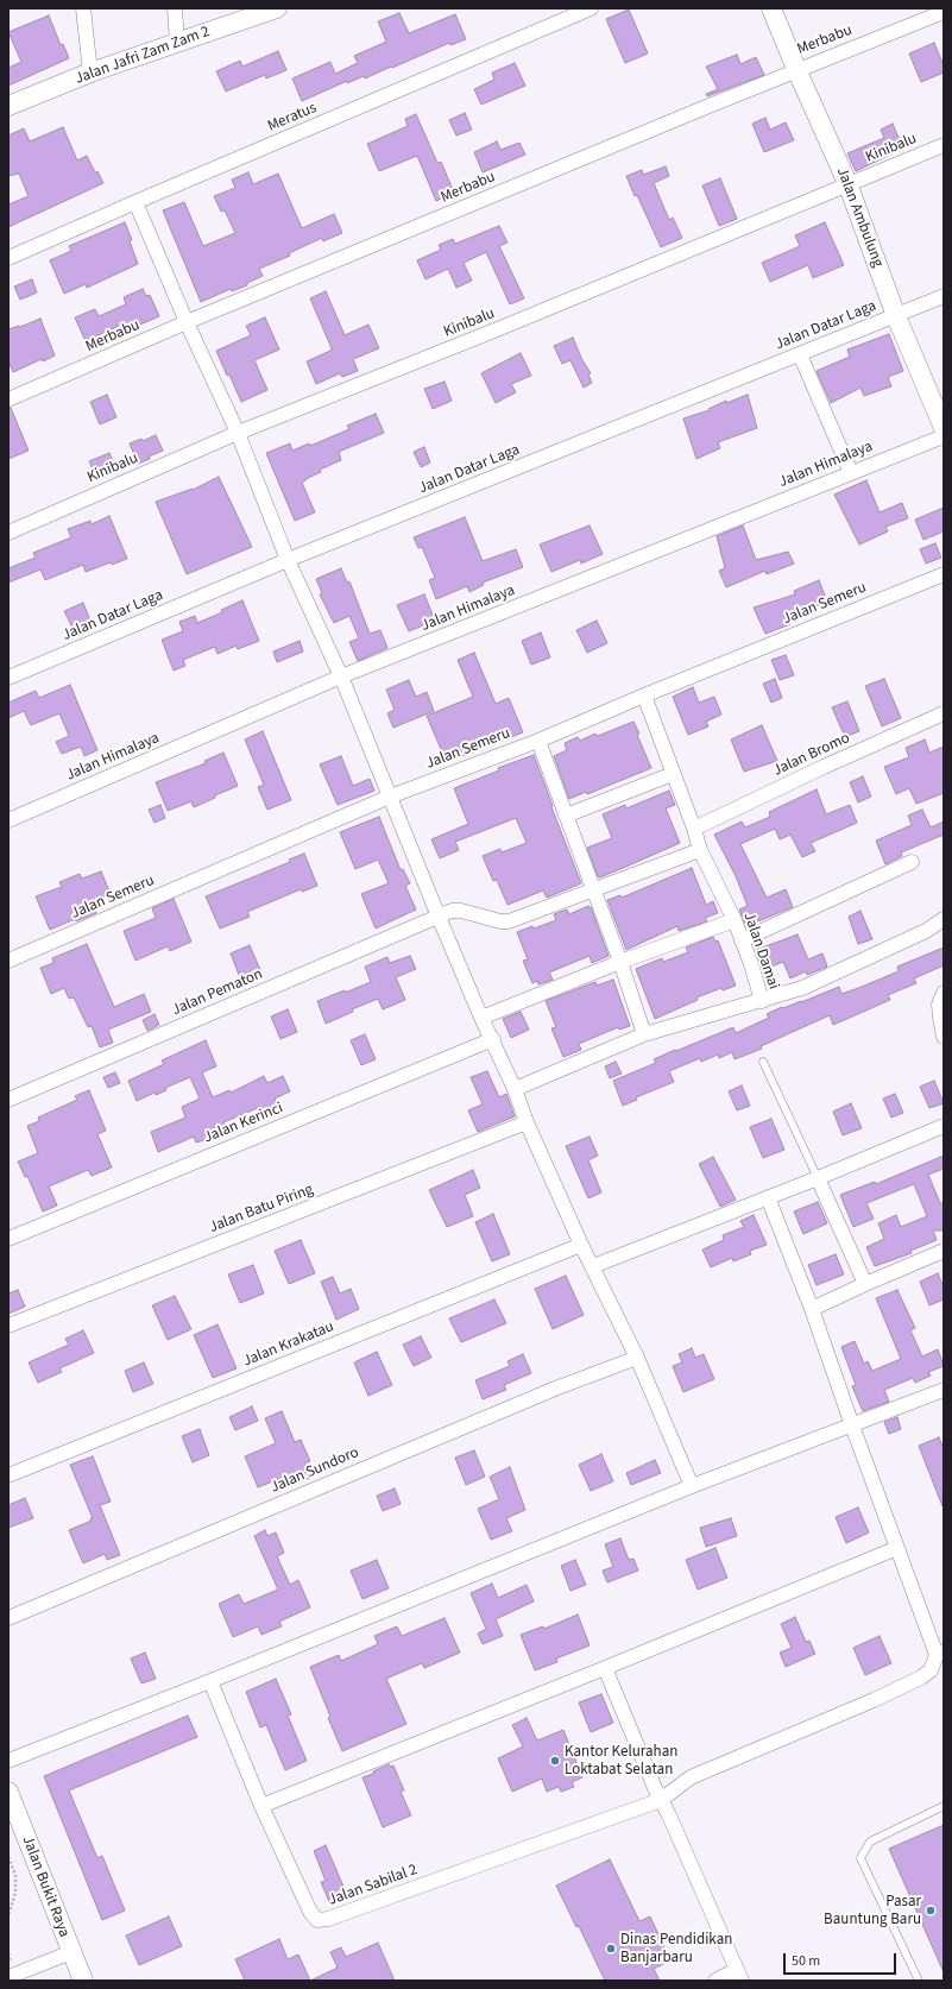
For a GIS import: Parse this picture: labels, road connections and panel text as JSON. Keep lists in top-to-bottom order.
{
  "streets": {
    "street": [
      "Merbabu",
      "Jalan Jafri Zam Zam 2",
      "Meratus",
      "Kinibalu",
      "Jalan Ambulung",
      "Jalan Datar Laga",
      "Jalan Himalaya",
      "Jalan Semeru",
      "Jalan Bromo",
      "Jalan Damai",
      "Jalan Pematon",
      "Jalan Kerinci",
      "Jalan Batu Piring",
      "Jalan Krakatau",
      "Jalan Sundoro",
      "Jalan Sabilal 2",
      "Jalan Bukit Raya"
    ]
  },
  "crossings": [
    ["Merbabu", "Jalan Ambulung"],
    ["Kinibalu", "Jalan Ambulung"],
    ["Jalan Ambulung", "Jalan Datar Laga"],
    ["Jalan Semeru", "Jalan Damai"],
    ["Jalan Bromo", "Jalan Damai"],
    ["Jalan Damai", "Jalan Pematon"]
  ],
  "places": ["Kantor Kelurahan Loktabat Selatan", "Pasar Bauntung Baru", "Dinas Pendidikan Banjarbaru"],
  "scale_bar": "50 m"
}
